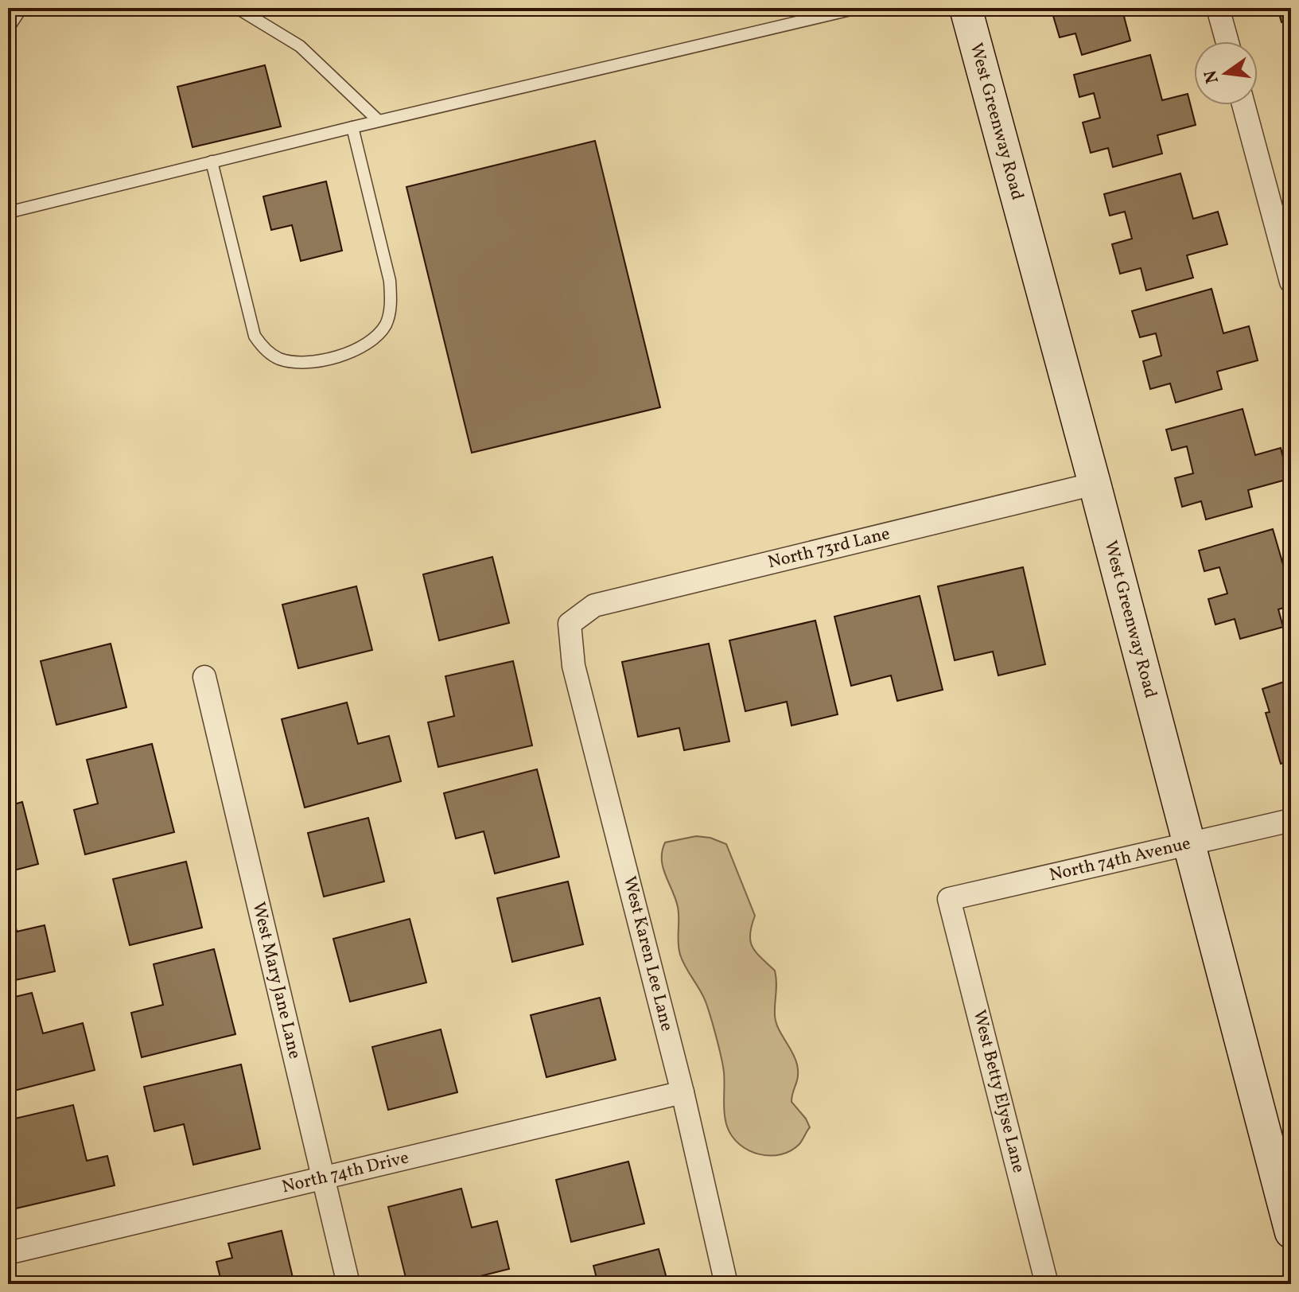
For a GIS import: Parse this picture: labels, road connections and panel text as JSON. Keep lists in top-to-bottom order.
{
  "streets": {
    "street": [
      "West Greenway Road",
      "North 73rd Lane",
      "North 74th Avenue",
      "West Karen Lee Lane",
      "West Mary Jane Lane",
      "West Betty Elyse Lane",
      "North 74th Drive"
    ]
  },
  "crossings": [
    ["West Greenway Road", "North 73rd Lane"],
    ["West Greenway Road", "North 74th Avenue"],
    ["North 73rd Lane", "West Karen Lee Lane"],
    ["North 74th Avenue", "West Betty Elyse Lane"],
    ["West Karen Lee Lane", "North 74th Drive"],
    ["West Mary Jane Lane", "North 74th Drive"]
  ],
  "north": "left"
}
